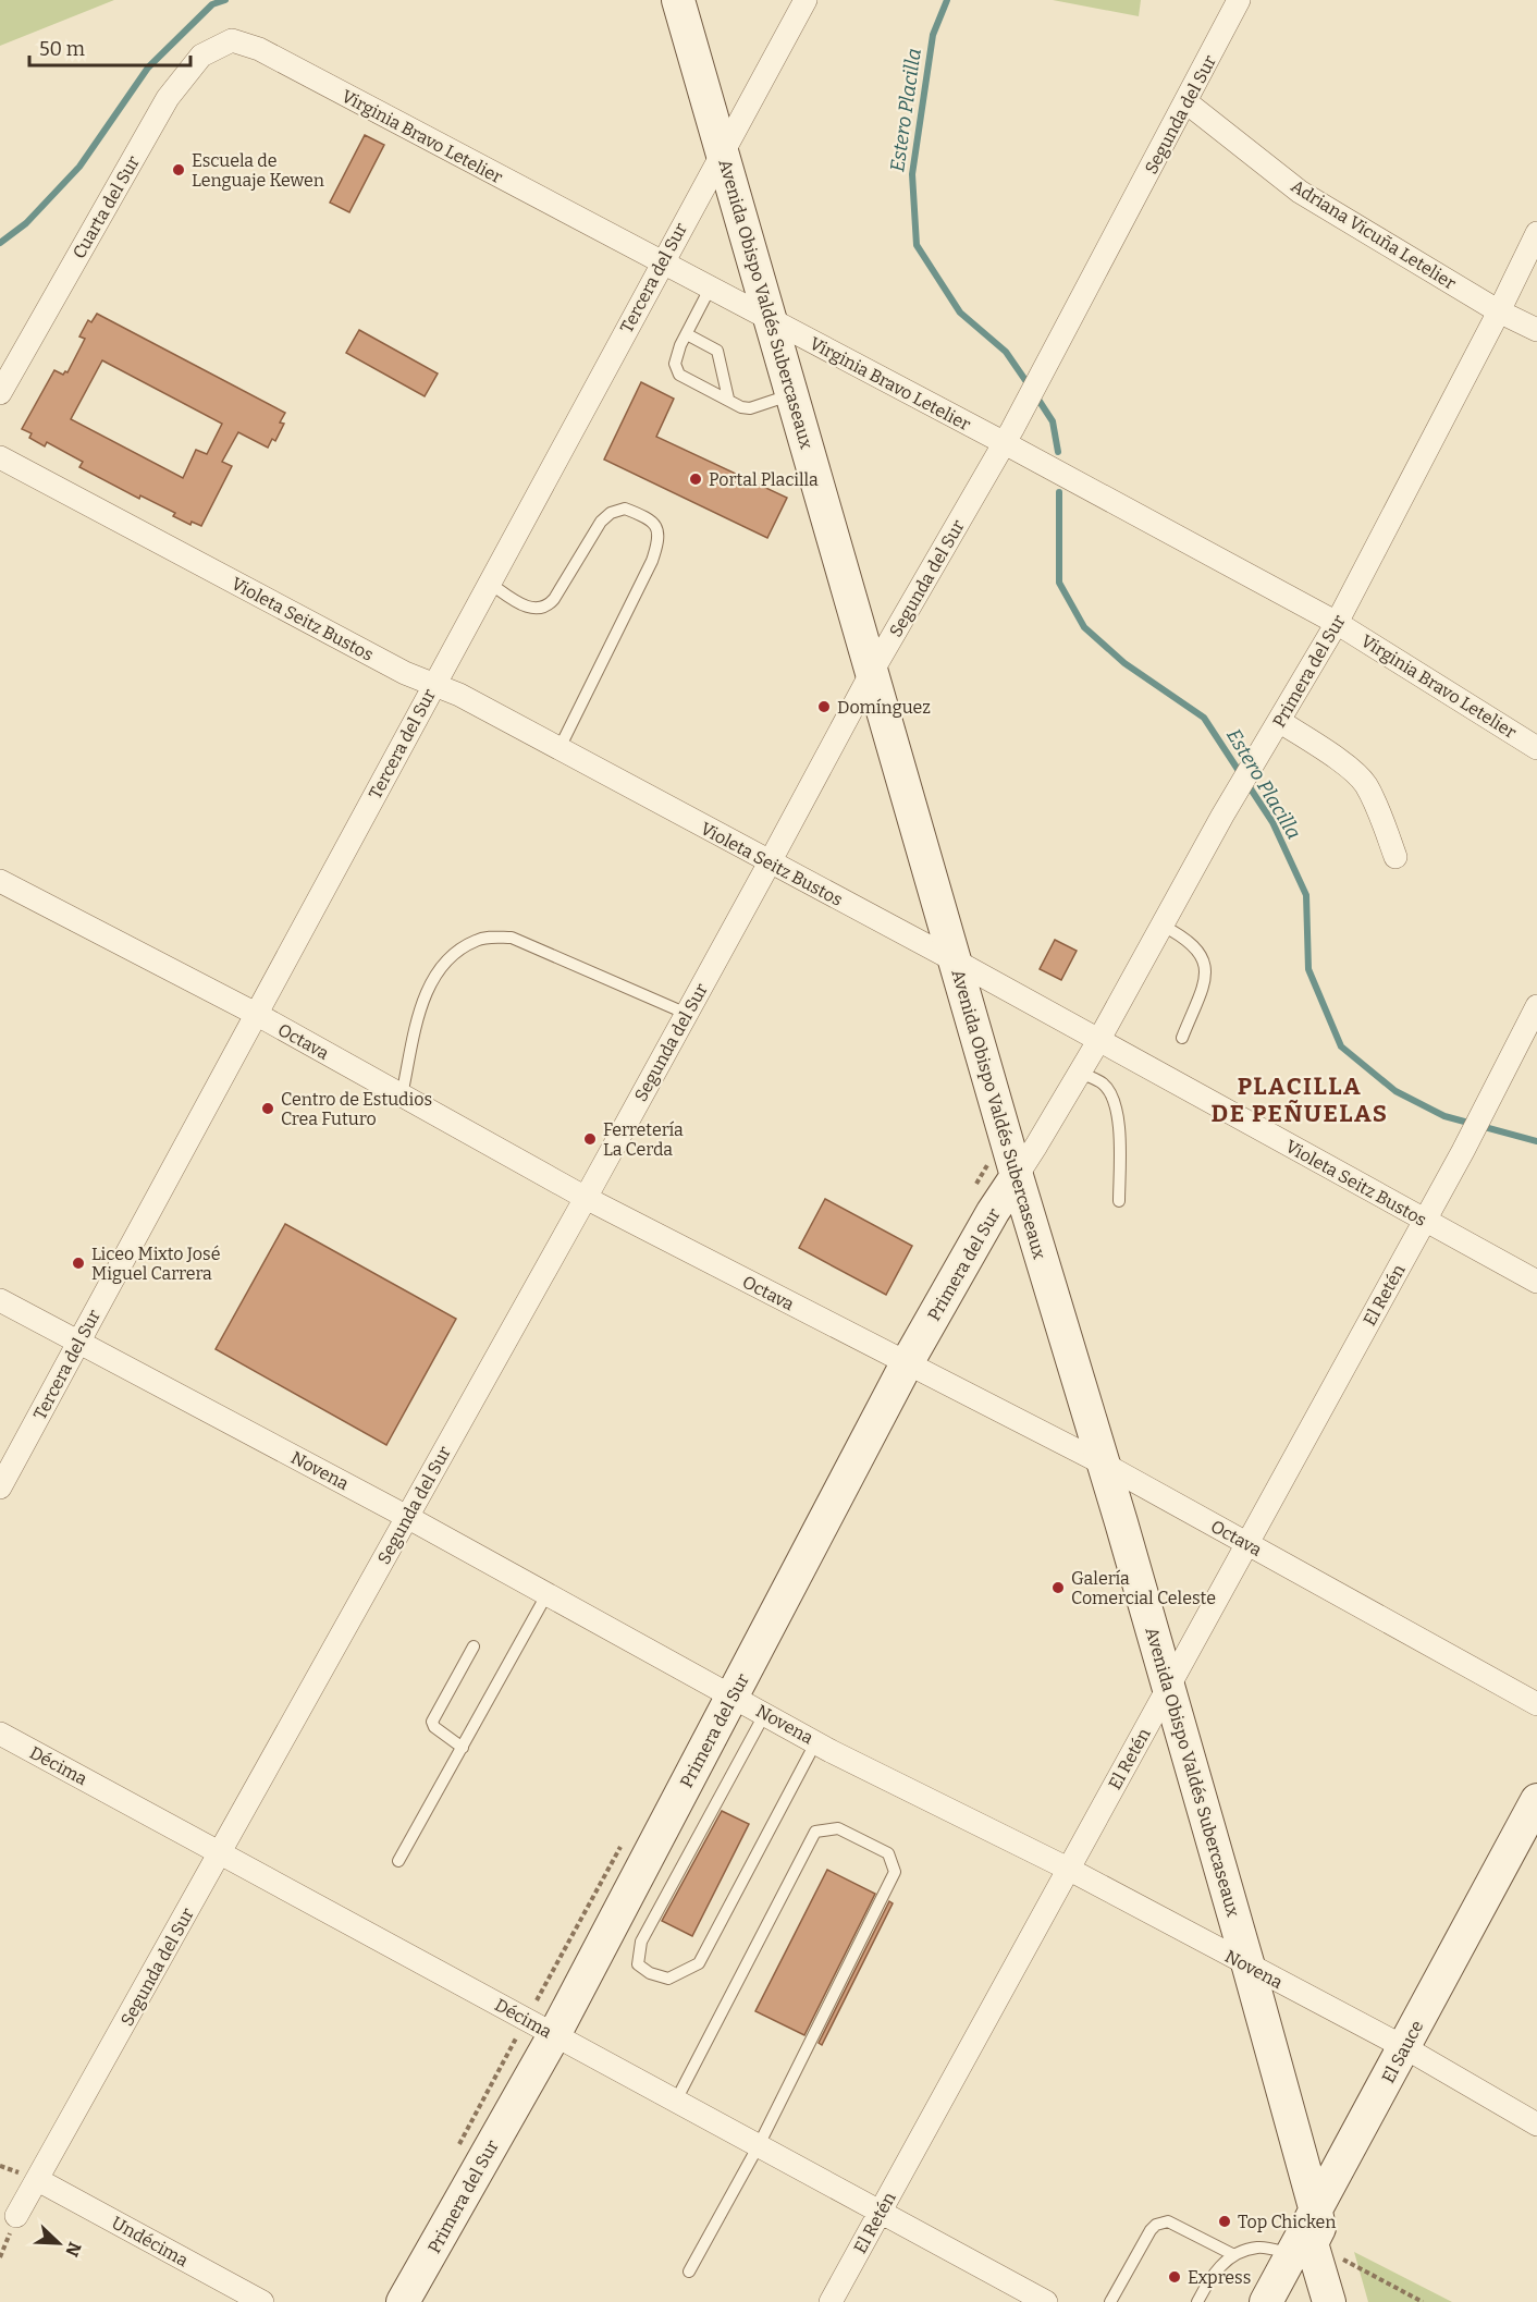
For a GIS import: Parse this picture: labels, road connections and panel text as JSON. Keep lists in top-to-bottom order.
{
  "streets": {
    "main road": ["Avenida Obispo Valdés Subercaseaux", "Primera del Sur", "El Sauce"],
    "street": [
      "Segunda del Sur",
      "Virginia Bravo Letelier",
      "Cuarta del Sur",
      "Adriana Vicuña Letelier",
      "Tercera del Sur",
      "Violeta Seitz Bustos",
      "Octava",
      "El Retén",
      "Novena",
      "Décima",
      "Undécima"
    ]
  },
  "crossings": [
    ["Segunda del Sur", "Virginia Bravo Letelier"],
    ["Segunda del Sur", "Adriana Vicuña Letelier"],
    ["Segunda del Sur", "Avenida Obispo Valdés Subercaseaux"],
    ["Segunda del Sur", "Violeta Seitz Bustos"],
    ["Segunda del Sur", "Octava"],
    ["Segunda del Sur", "Novena"],
    ["Segunda del Sur", "Décima"],
    ["Segunda del Sur", "Undécima"],
    ["Virginia Bravo Letelier", "Cuarta del Sur"],
    ["Virginia Bravo Letelier", "Tercera del Sur"],
    ["Virginia Bravo Letelier", "Avenida Obispo Valdés Subercaseaux"],
    ["Virginia Bravo Letelier", "Primera del Sur"],
    ["Adriana Vicuña Letelier", "Primera del Sur"],
    ["Tercera del Sur", "Avenida Obispo Valdés Subercaseaux"],
    ["Tercera del Sur", "Violeta Seitz Bustos"],
    ["Tercera del Sur", "Octava"],
    ["Tercera del Sur", "Novena"],
    ["Avenida Obispo Valdés Subercaseaux", "Violeta Seitz Bustos"],
    ["Avenida Obispo Valdés Subercaseaux", "Primera del Sur"],
    ["Avenida Obispo Valdés Subercaseaux", "Octava"],
    ["Avenida Obispo Valdés Subercaseaux", "El Retén"],
    ["Avenida Obispo Valdés Subercaseaux", "Novena"],
    ["Avenida Obispo Valdés Subercaseaux", "El Sauce"],
    ["Violeta Seitz Bustos", "Primera del Sur"],
    ["Violeta Seitz Bustos", "El Retén"],
    ["Primera del Sur", "Octava"],
    ["Primera del Sur", "Novena"],
    ["Primera del Sur", "Décima"],
    ["Octava", "El Retén"],
    ["El Retén", "Novena"],
    ["El Retén", "Décima"],
    ["Novena", "El Sauce"]
  ],
  "districts": ["PLACILLA DE PEÑUELAS"],
  "water": ["Estero Placilla"],
  "places": [
    "Escuela de Lenguaje Kewen",
    "Portal Placilla",
    "Domínguez",
    "Centro de Estudios Crea Futuro",
    "Ferretería La Cerda",
    "Liceo Mixto José Miguel Carrera",
    "Galería Comercial Celeste",
    "Top Chicken",
    "Express"
  ],
  "scale_bar": "50 m",
  "north": "bottom right"
}
